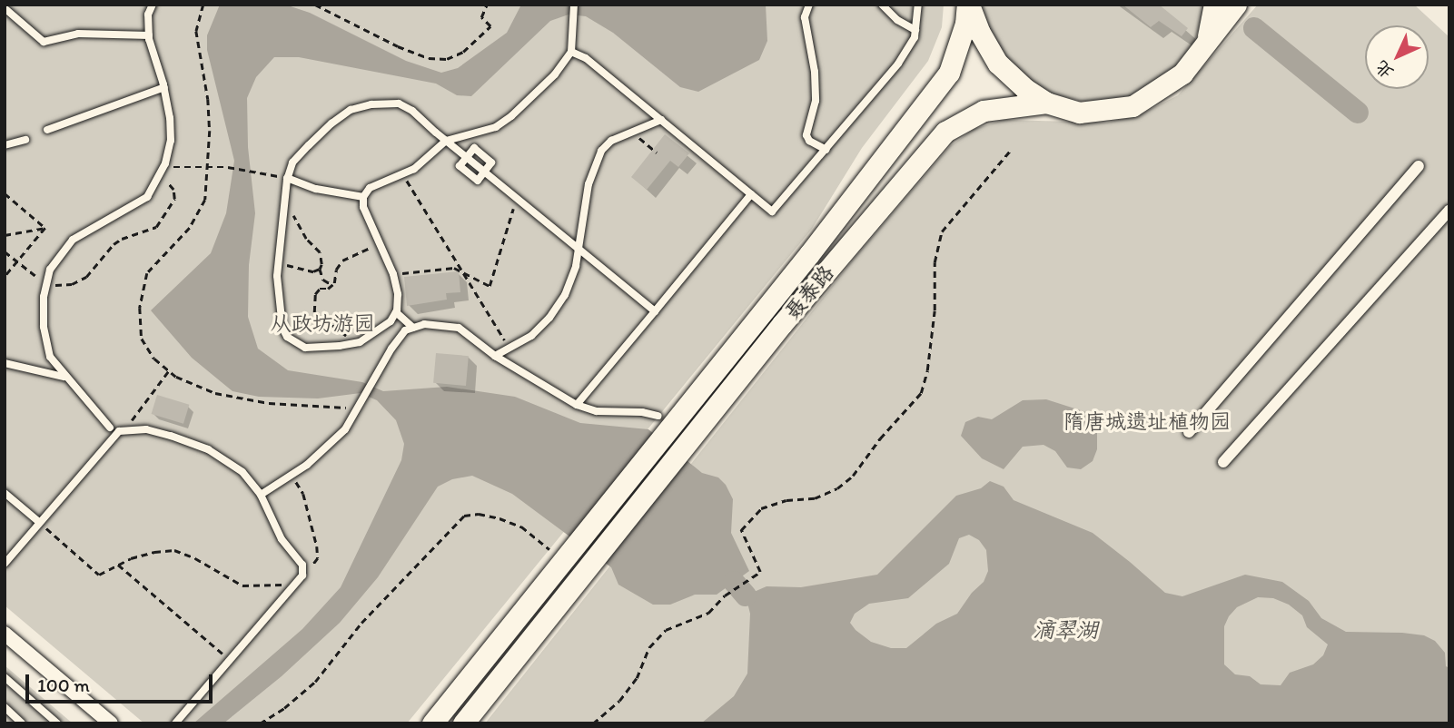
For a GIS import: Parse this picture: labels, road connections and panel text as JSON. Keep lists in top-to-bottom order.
{
  "streets": {
    "main road": ["聂泰路"]
  },
  "water": ["滴翠湖"],
  "parks": ["从政坊游园", "隋唐城遗址植物园"],
  "scale_bar": "100 m",
  "north": "bottom left"
}
